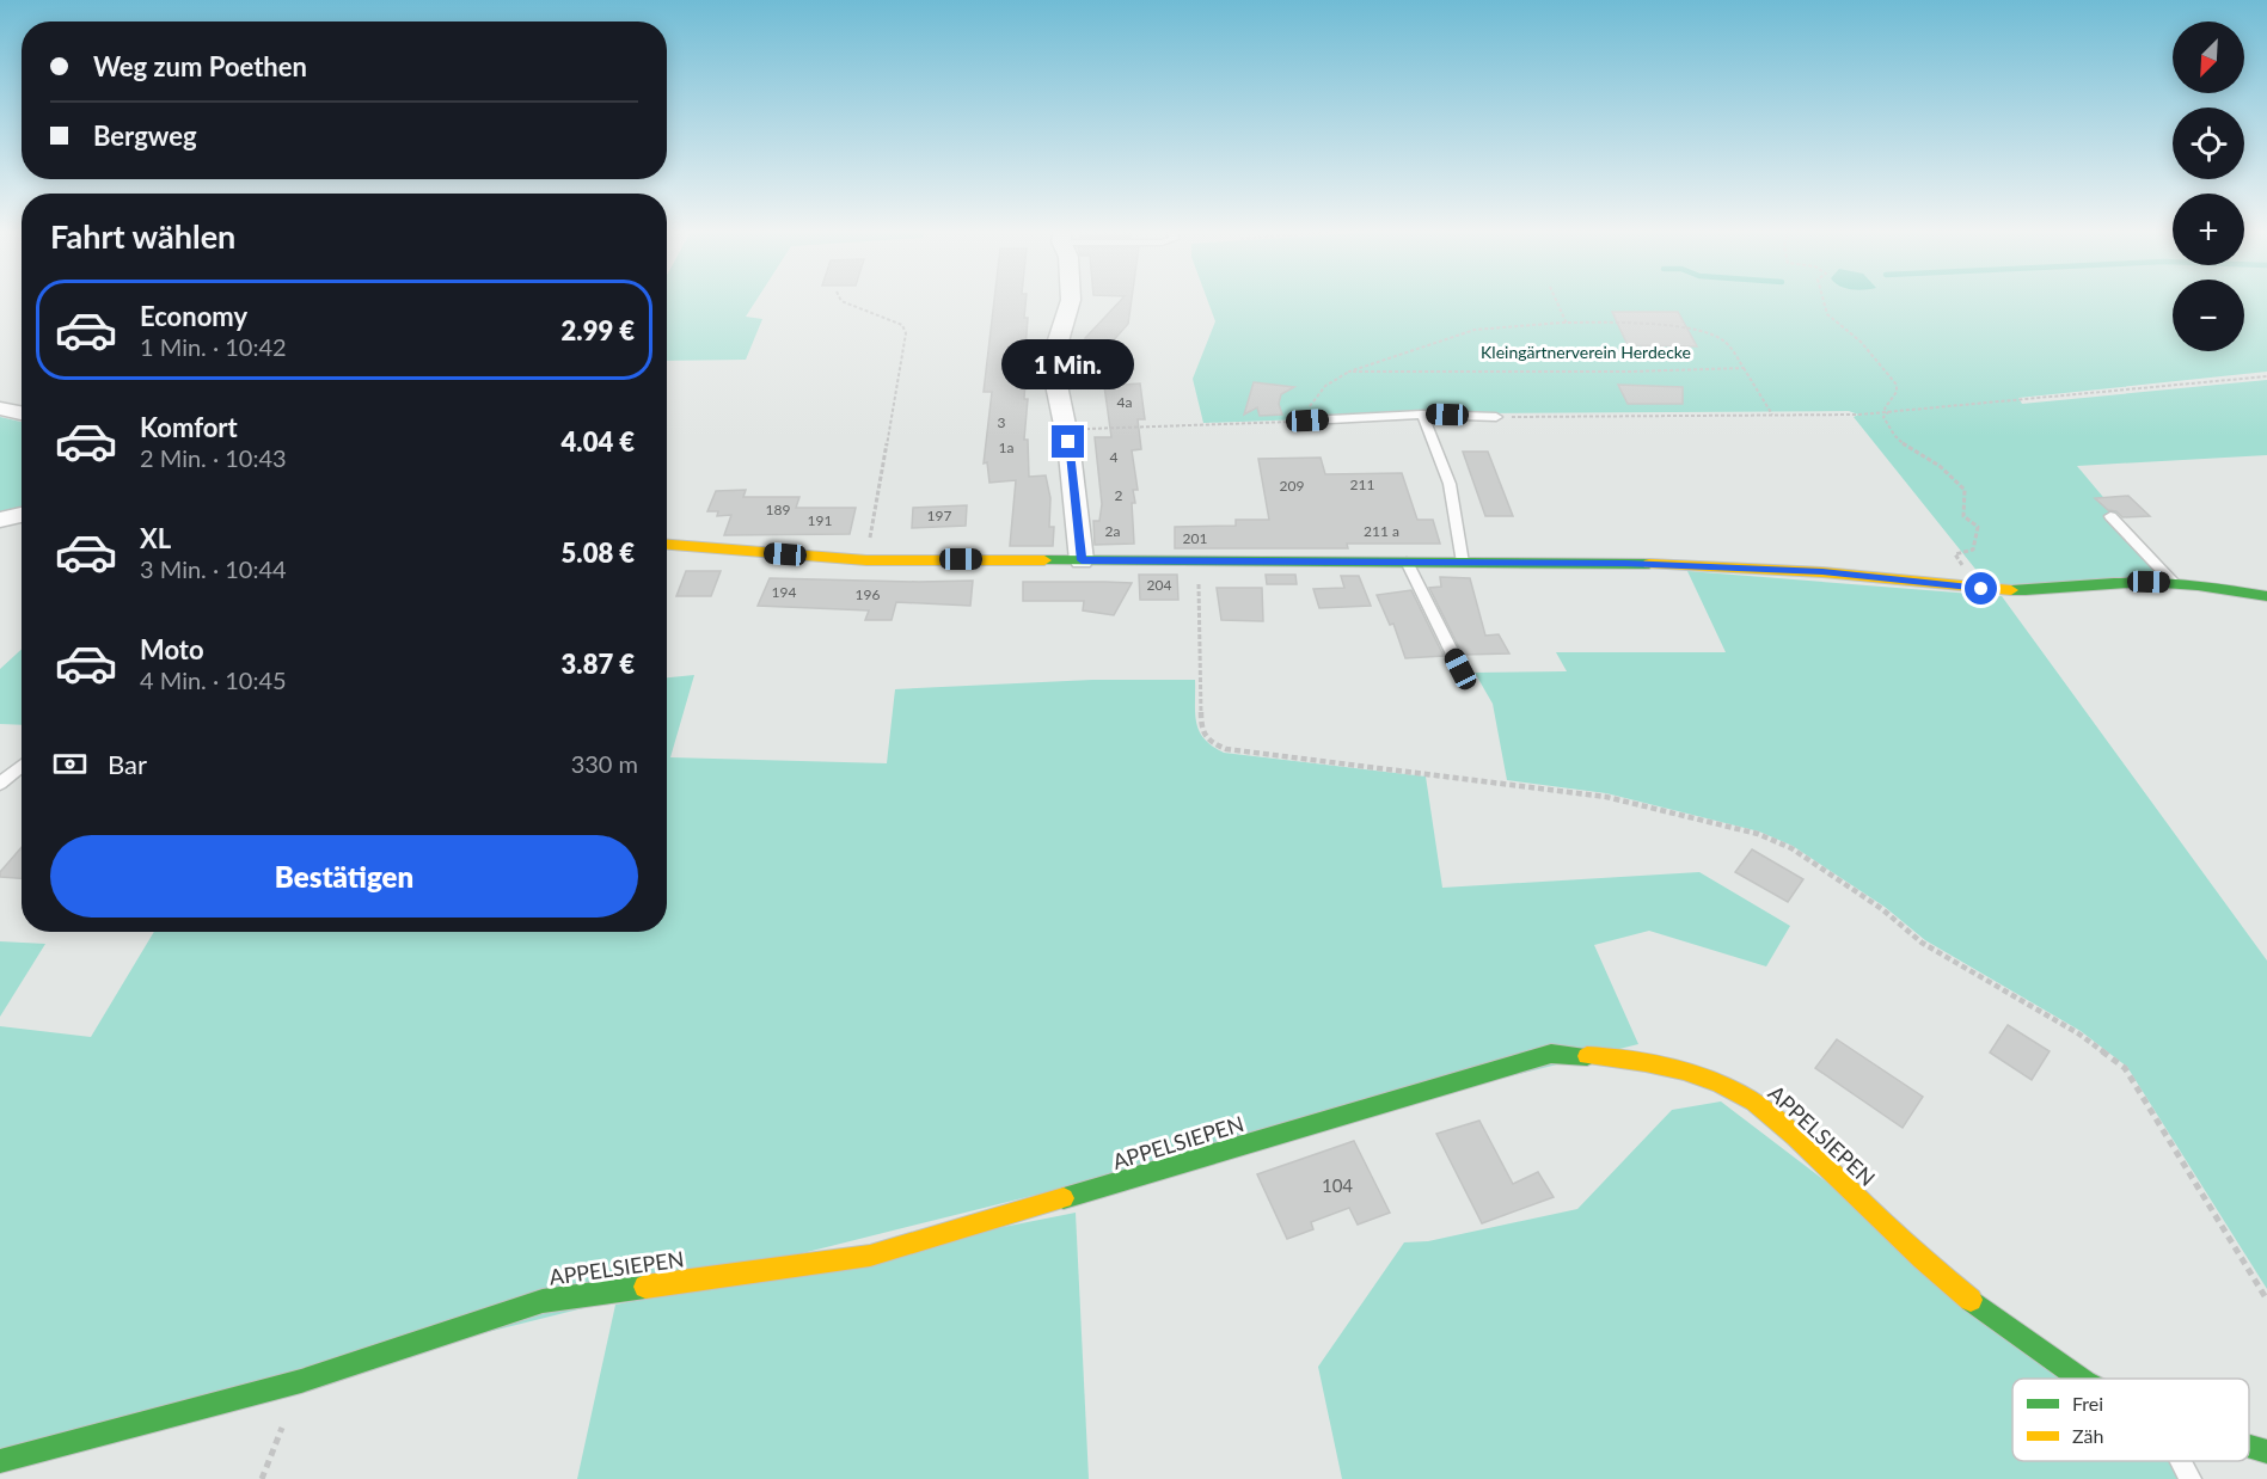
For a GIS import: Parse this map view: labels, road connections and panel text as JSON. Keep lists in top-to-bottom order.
{
  "streets": {
    "street": ["APPELSIEPEN"]
  },
  "parks": ["Kleingärtnerverein Herdecke"],
  "house_numbers": [
    "4a",
    "3",
    "1a",
    "4",
    "211",
    "209",
    "2",
    "189",
    "197",
    "191",
    "2a",
    "211 a",
    "201",
    "204",
    "194",
    "196",
    "104"
  ],
  "legend": ["Frei", "Zäh"],
  "north": "bottom left",
  "page": {
    "map_buttons": ["+", "−"],
    "banner": ["Weg zum Poethen", "Bergweg"],
    "heading": "Fahrt wählen",
    "list": [
      {
        "name": "Economy",
        "note": "1 Min. · 10:42",
        "value": "2.99 €"
      },
      {
        "name": "Komfort",
        "note": "2 Min. · 10:43",
        "value": "4.04 €"
      },
      {
        "name": "XL",
        "note": "3 Min. · 10:44",
        "value": "5.08 €"
      },
      {
        "name": "Moto",
        "note": "4 Min. · 10:45",
        "value": "3.87 €"
      }
    ],
    "bubble": "1 Min.",
    "pay": ["Bar", "330 m"],
    "buttons": "Bestätigen"
  }
}
